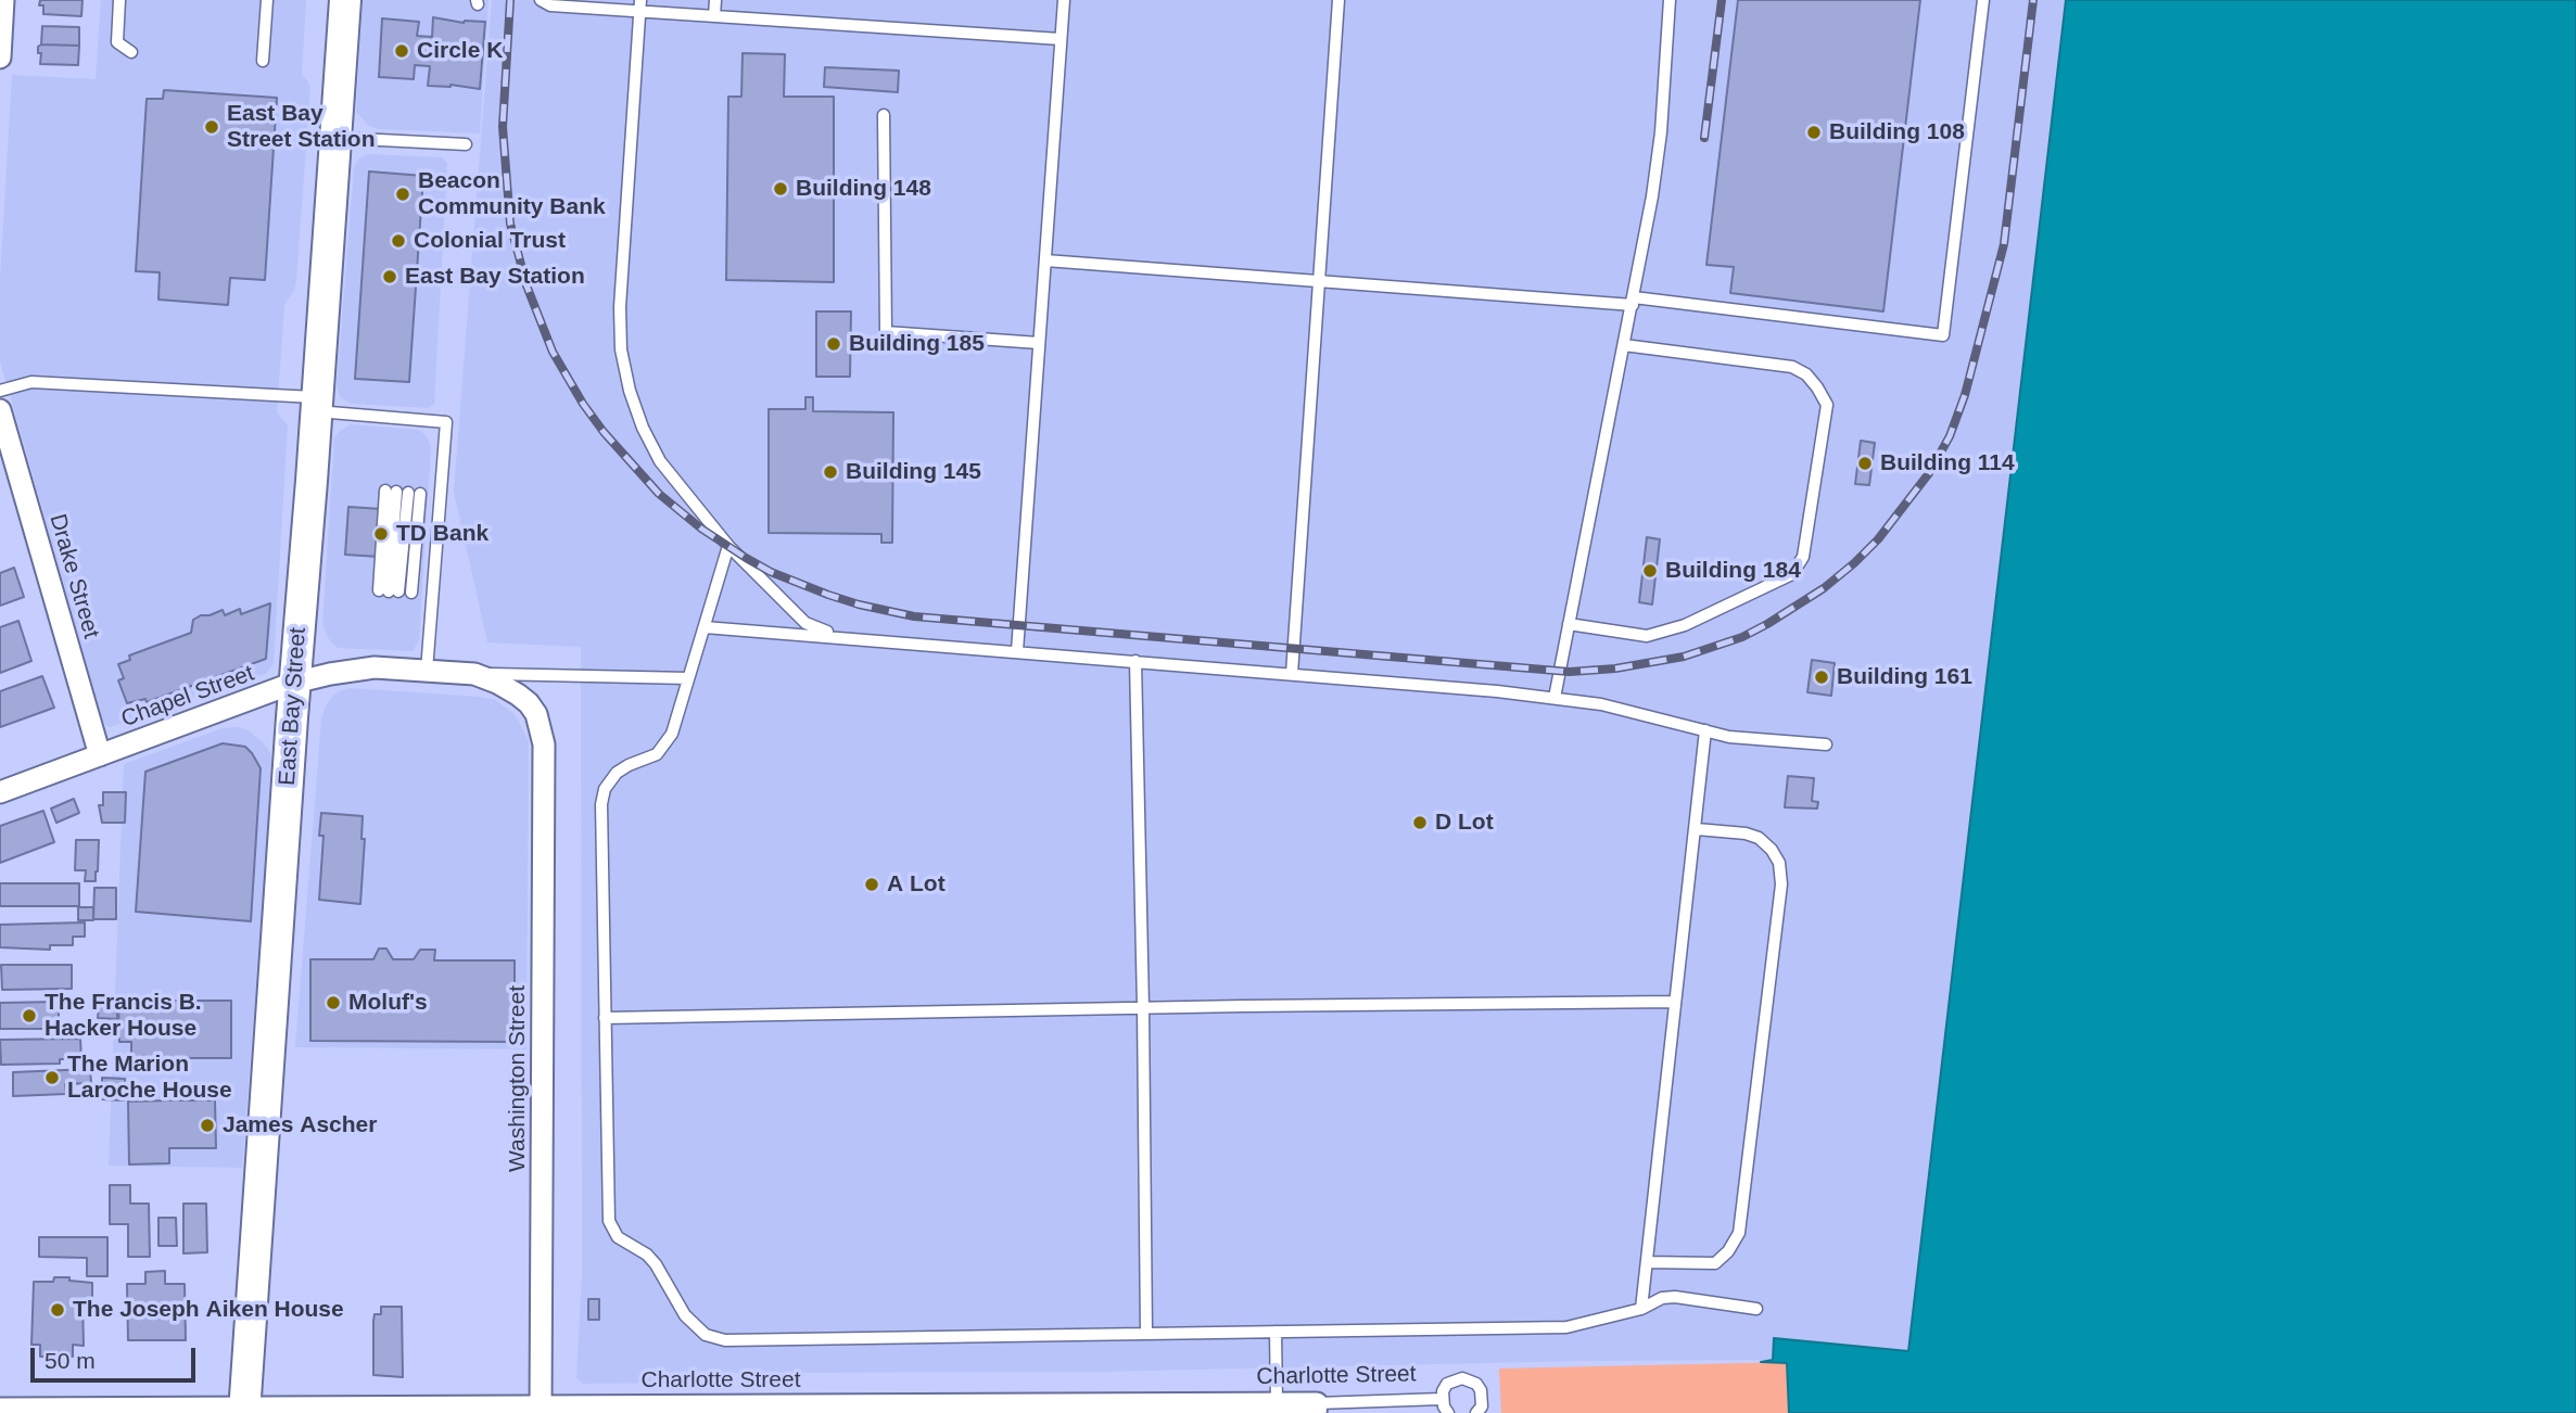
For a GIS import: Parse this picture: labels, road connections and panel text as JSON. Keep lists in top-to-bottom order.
{
  "streets": {
    "main road": ["East Bay Street"],
    "street": [
      "Drake Street",
      "Chapel Street",
      "Washington Street",
      "Charlotte Street"
    ]
  },
  "crossings": [
    ["Drake Street", "Chapel Street"],
    ["Chapel Street", "East Bay Street"],
    ["Chapel Street", "Washington Street"],
    ["East Bay Street", "Charlotte Street"],
    ["Washington Street", "Charlotte Street"]
  ],
  "places": [
    "Circle K",
    "East Bay Street Station",
    "Building 108",
    "Building 148",
    "Beacon Community Bank",
    "Colonial Trust",
    "East Bay Station",
    "Building 185",
    "Building 114",
    "Building 145",
    "TD Bank",
    "Building 184",
    "Building 161",
    "D Lot",
    "A Lot",
    "Moluf's",
    "The Francis B. Hacker House",
    "The Marion Laroche House",
    "James Ascher",
    "The Joseph Aiken House"
  ],
  "scale_bar": "50 m"
}
